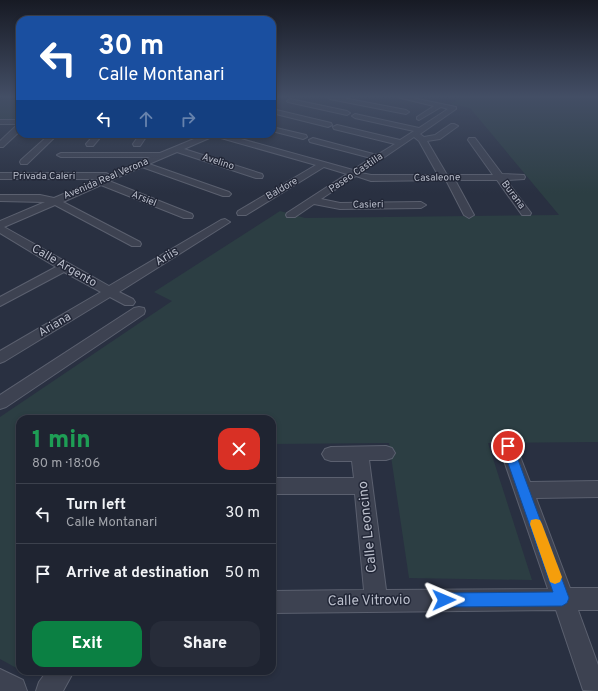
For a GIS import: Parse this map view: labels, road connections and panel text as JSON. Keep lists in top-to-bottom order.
{
  "streets": {
    "street": [
      "Avelino",
      "Paseo Castilla",
      "Privada Caleri",
      "Casaleone",
      "Avenida Real Verona",
      "Baldore",
      "Burana",
      "Arsiel",
      "Casieri",
      "Ariis",
      "Calle Argento",
      "Ariana",
      "Calle Leoncino",
      "Calle Vitrovio"
    ]
  },
  "crossings": [
    ["Avelino", "Avenida Real Verona"],
    ["Paseo Castilla", "Casaleone"],
    ["Paseo Castilla", "Casieri"],
    ["Privada Caleri", "Avenida Real Verona"],
    ["Casaleone", "Baldore"],
    ["Casaleone", "Burana"],
    ["Avenida Real Verona", "Arsiel"],
    ["Ariis", "Calle Argento"],
    ["Ariis", "Ariana"],
    ["Calle Argento", "Ariana"],
    ["Calle Leoncino", "Calle Vitrovio"]
  ],
  "page": {
    "turn": ["30 m", "Calle Montanari"],
    "heading": ["1 min", "80 m · 18:06"],
    "list": [
      {
        "name": "Turn left",
        "note": "Calle Montanari",
        "value": "30 m"
      },
      {
        "name": "Arrive at destination",
        "value": "50 m"
      }
    ],
    "buttons": ["Exit", "Share"]
  }
}
